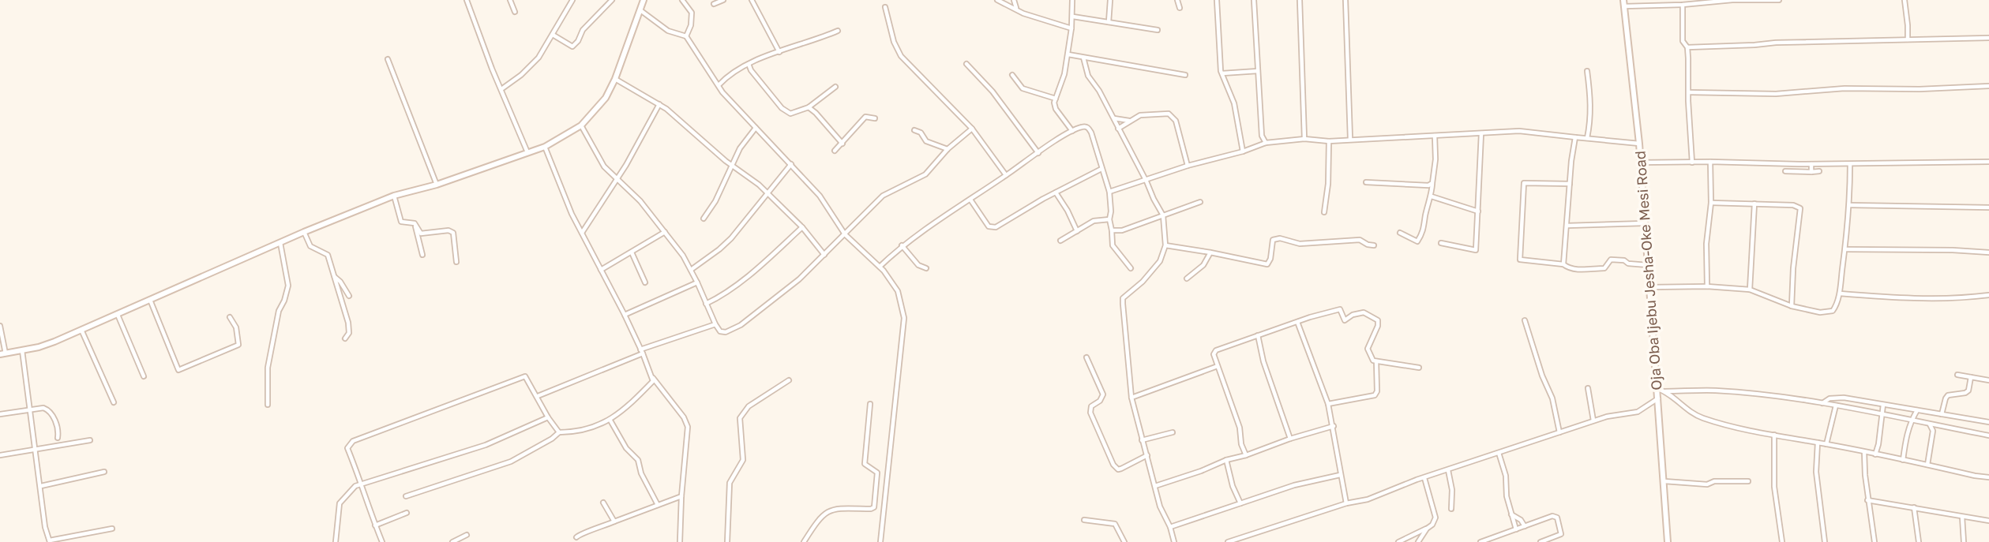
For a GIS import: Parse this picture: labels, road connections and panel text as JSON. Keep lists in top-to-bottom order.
{
  "streets": {
    "main road": ["Oja Oba Ijebu Jesha-Oke Mesi Road"]
  }
}
